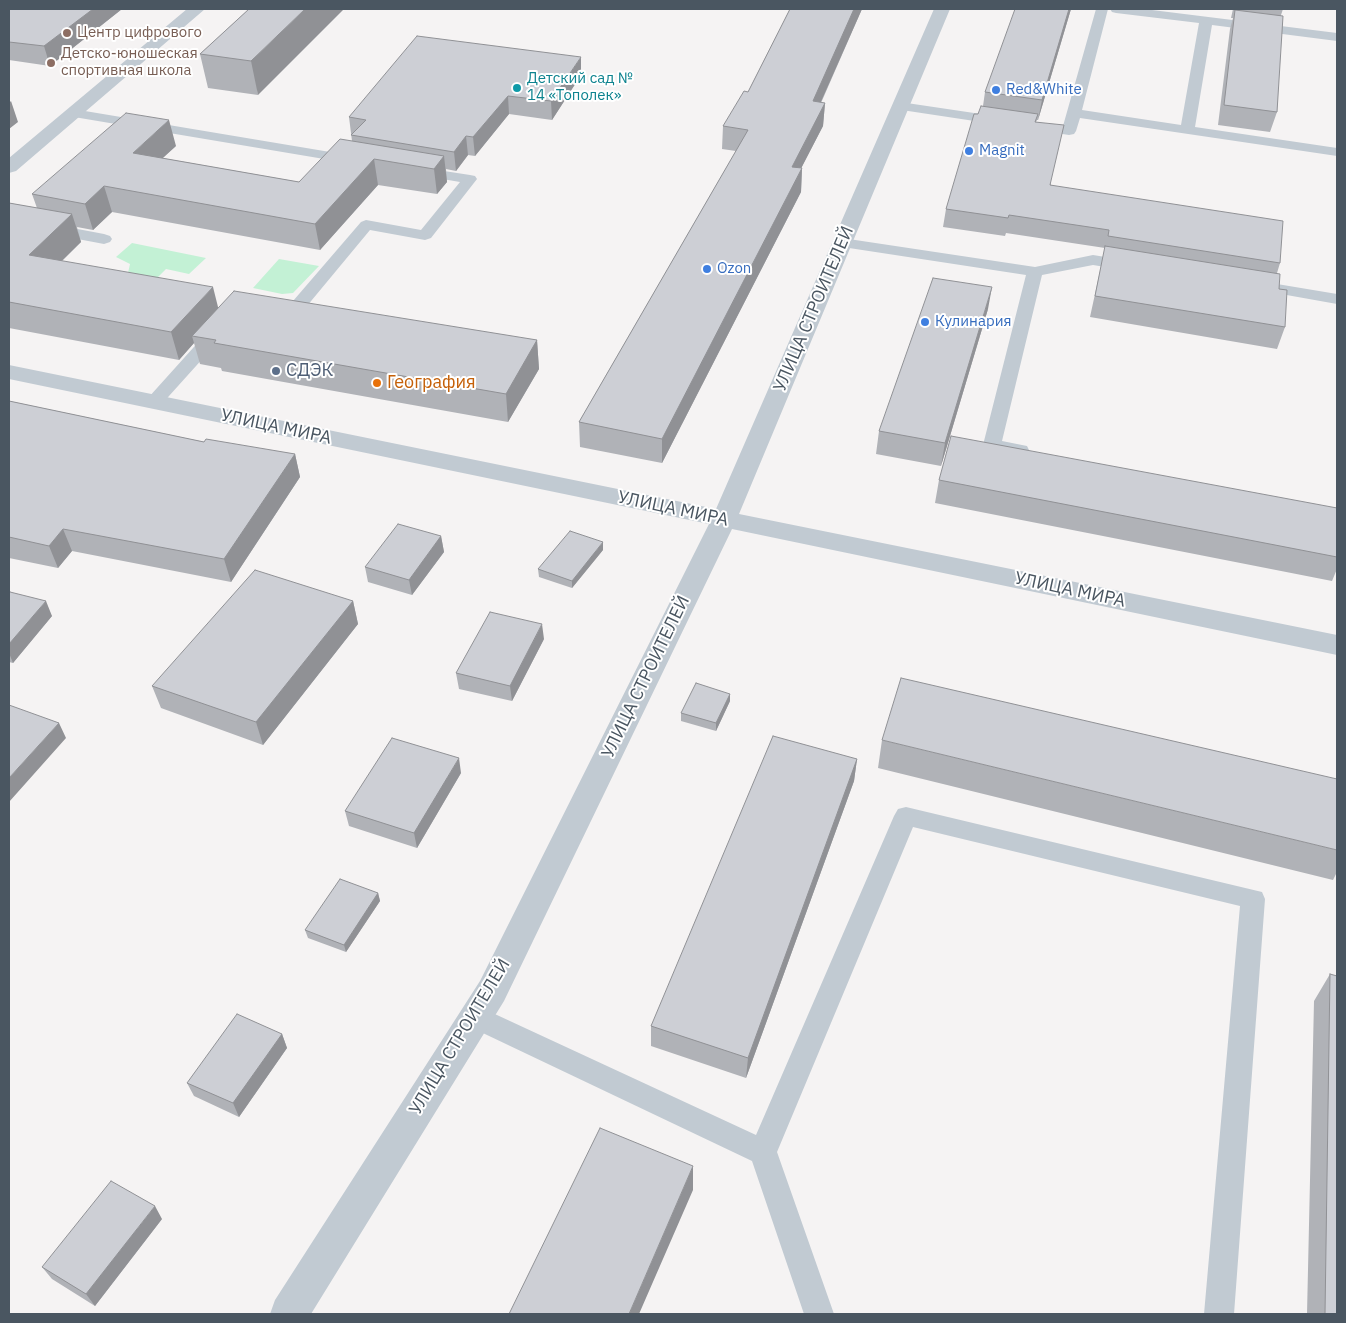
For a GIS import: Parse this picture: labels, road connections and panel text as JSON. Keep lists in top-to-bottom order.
{
  "streets": {
    "street": ["УЛИЦА СТРОИТЕЛЕЙ", "УЛИЦА МИРА"]
  },
  "crossings": [
    ["УЛИЦА СТРОИТЕЛЕЙ", "УЛИЦА МИРА"]
  ],
  "places": [
    "Центр цифрового",
    "Детско-юношеская спортивная школа",
    "Детский сад № 14 «Тополек»",
    "Red&White",
    "Magnit",
    "Ozon",
    "Кулинария",
    "СДЭК",
    "География"
  ]
}
